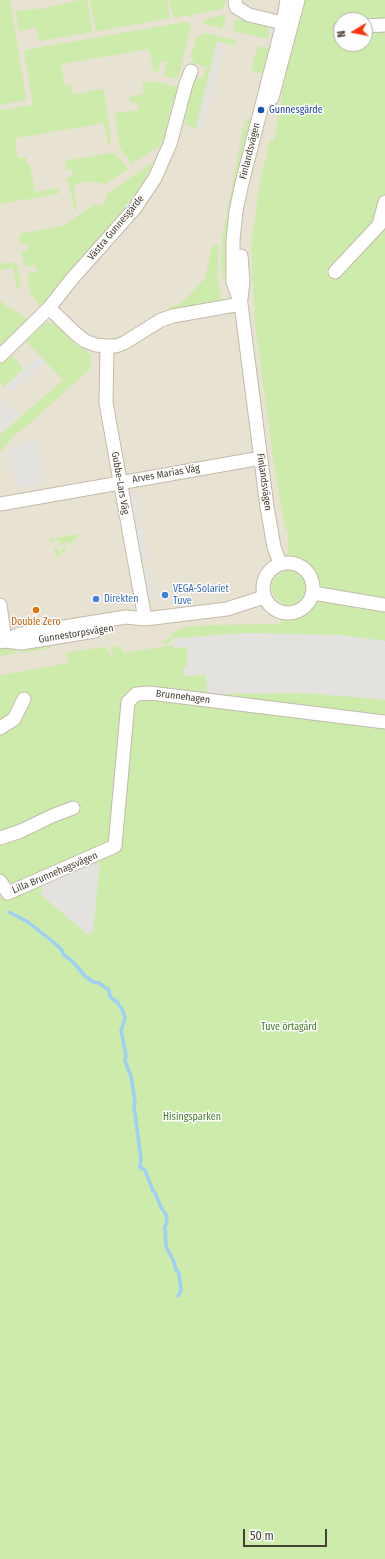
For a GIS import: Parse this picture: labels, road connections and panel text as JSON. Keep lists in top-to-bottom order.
{
  "streets": {
    "street": [
      "Finlandsvägen",
      "Västra Gunnesgärde",
      "Arves Marias Väg",
      "Gubbe-Lars Väg",
      "Gunnestorpsvägen",
      "Brunnehagen",
      "Lilla Brunnehagsvägen"
    ]
  },
  "crossings": [
    ["Finlandsvägen", "Arves Marias Väg"],
    ["Finlandsvägen", "Gunnestorpsvägen"],
    ["Arves Marias Väg", "Gubbe-Lars Väg"],
    ["Gubbe-Lars Väg", "Gunnestorpsvägen"],
    ["Brunnehagen", "Lilla Brunnehagsvägen"]
  ],
  "parks": ["Tuve örtagård", "Hisingsparken"],
  "places": [
    "Gunnesgärde",
    "VEGA-Solariet Tuve",
    "Direkten",
    "Double Zero"
  ],
  "scale_bar": "50 m",
  "north": "left"
}
